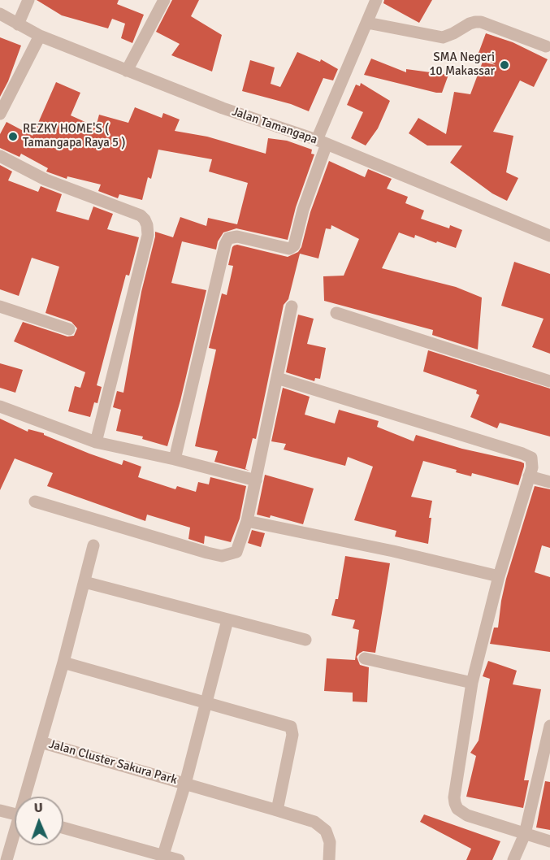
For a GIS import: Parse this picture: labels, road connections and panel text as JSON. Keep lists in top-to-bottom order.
{
  "streets": {
    "street": ["Jalan Tamangapa", "Jalan Cluster Sakura Park"]
  },
  "places": ["SMA Negeri 10 Makassar", "REZKY HOME'S ( Tamangapa Raya 5 )"],
  "north": "top"
}
